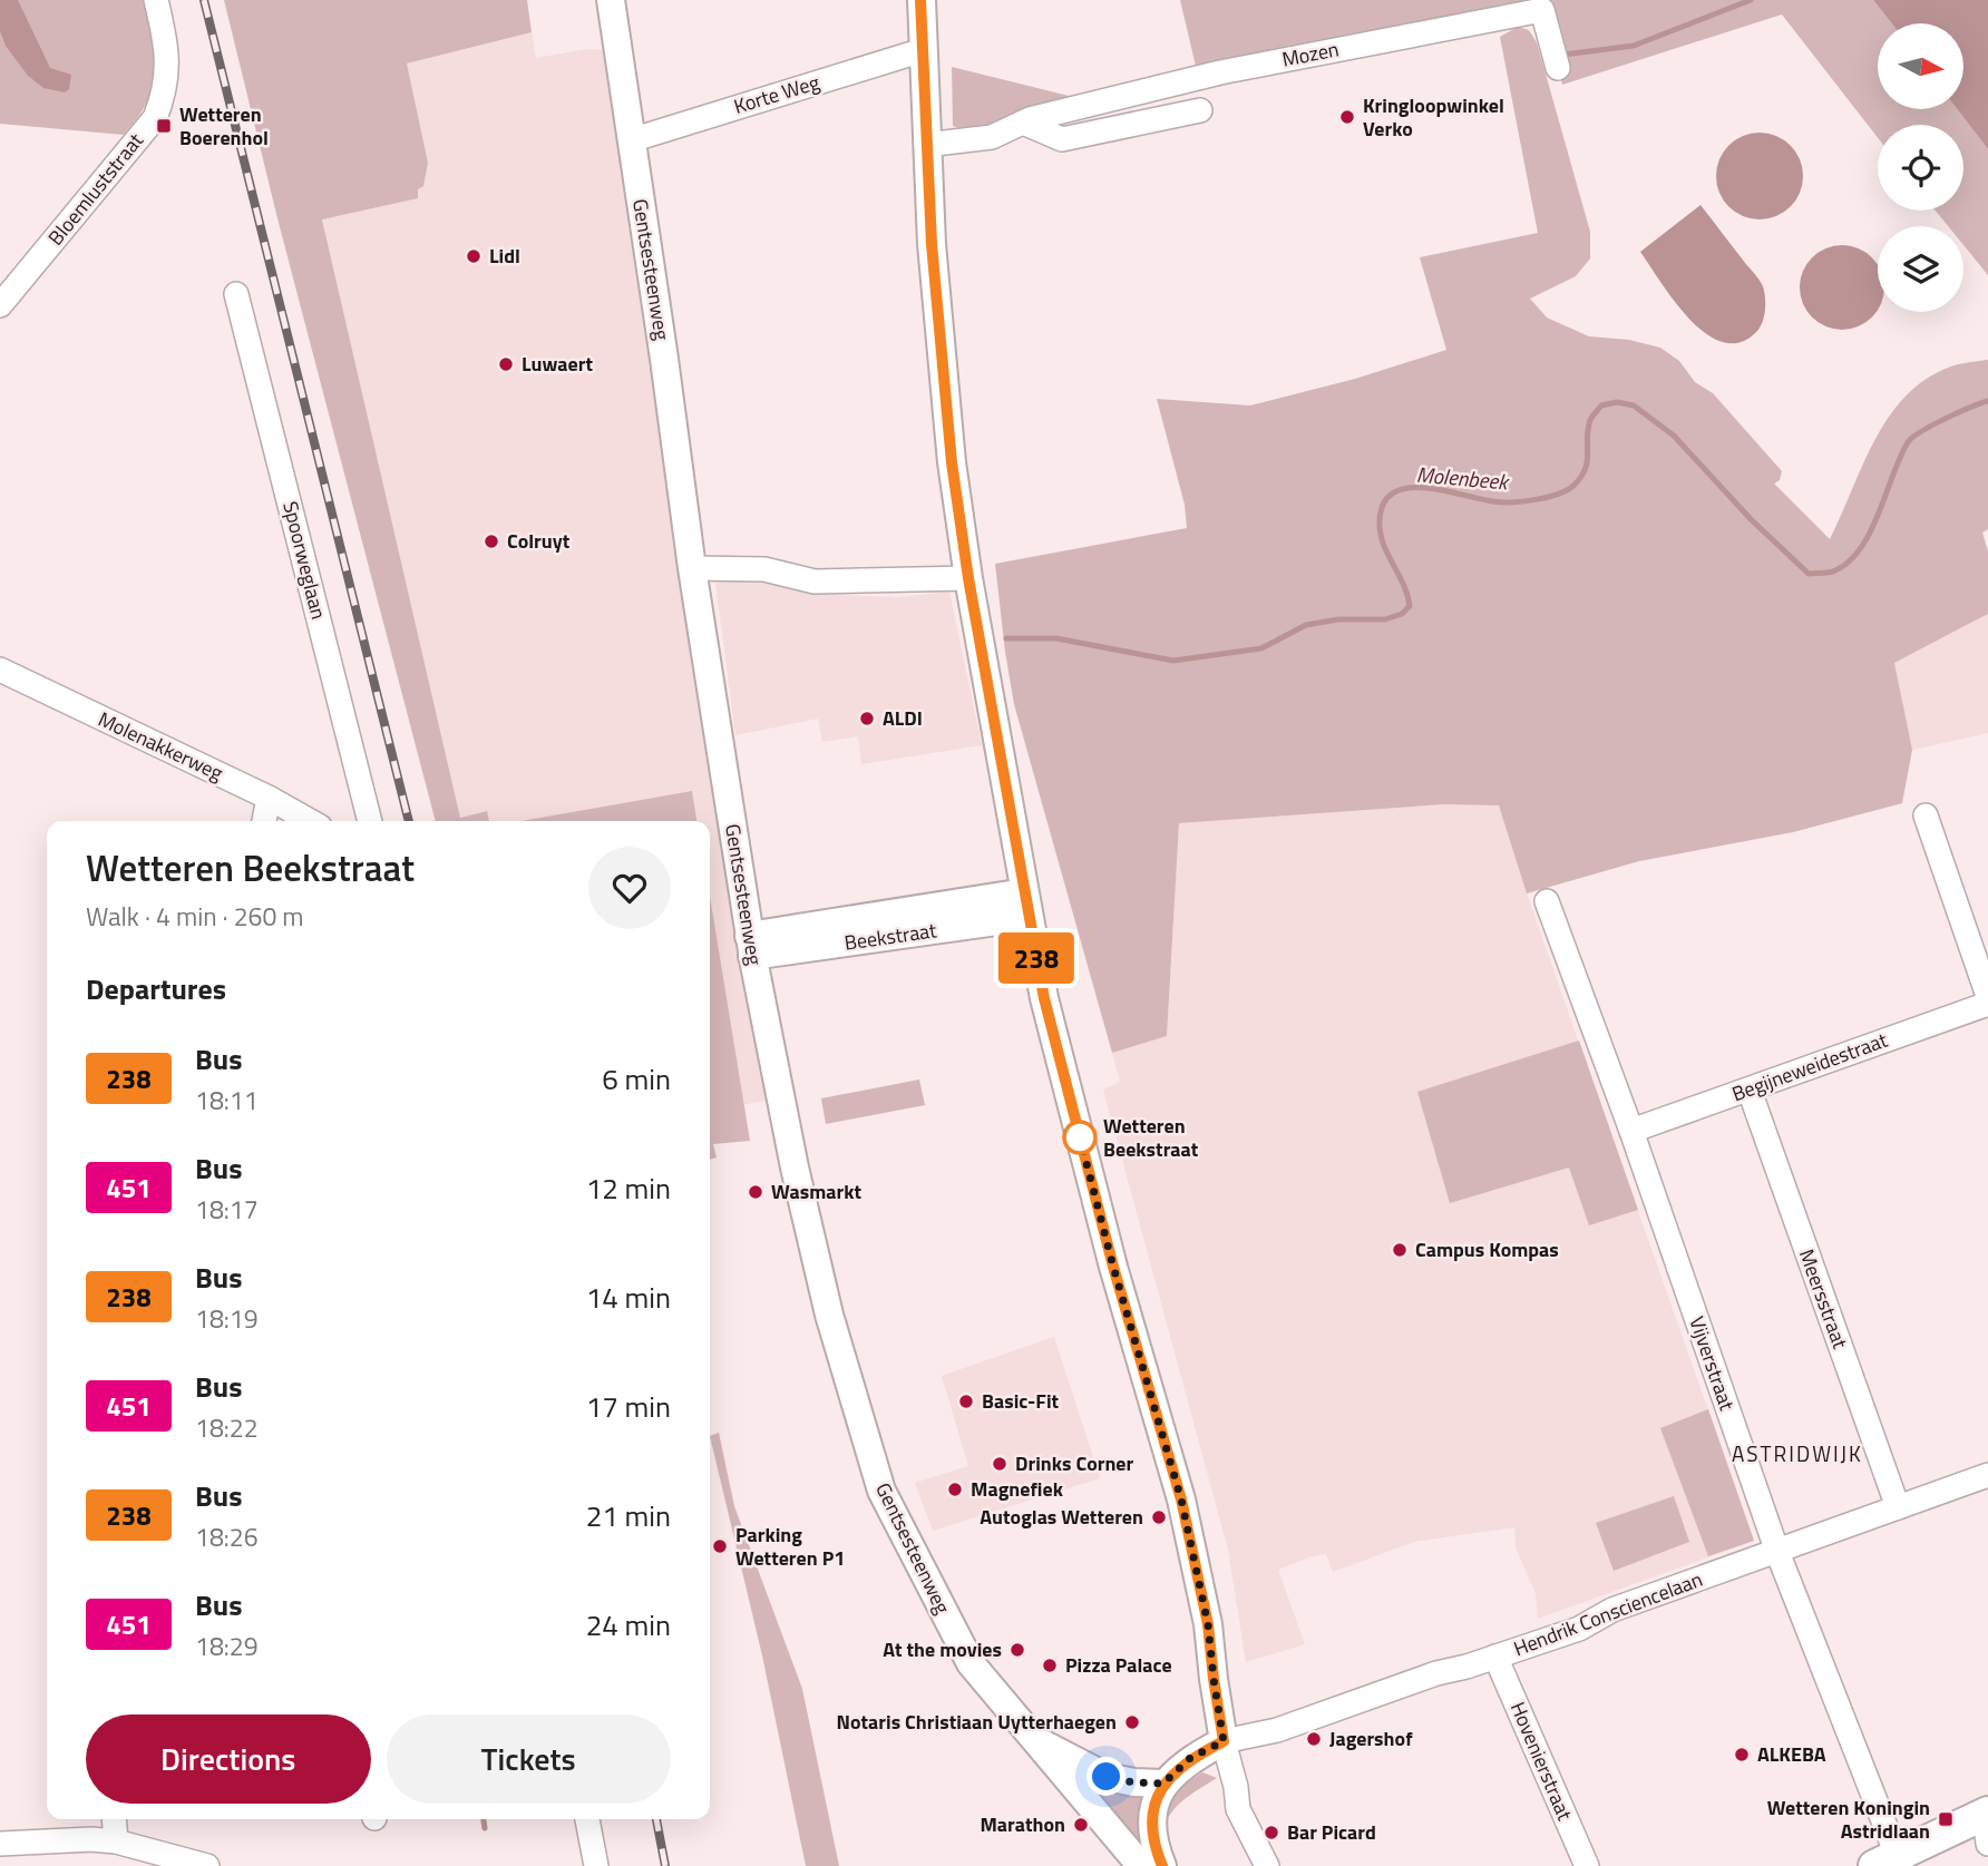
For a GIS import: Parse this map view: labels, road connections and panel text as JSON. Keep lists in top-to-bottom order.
{
  "streets": {
    "street": [
      "Mozen",
      "Korte Weg",
      "Bloemluststraat",
      "Gentsesteenweg",
      "Spoorweglaan",
      "Molenakkerweg",
      "Beekstraat",
      "Begijneweidestraat",
      "Meersstraat",
      "Vijverstraat",
      "Hendrik Consciencelaan",
      "Hovenierstraat"
    ]
  },
  "crossings": [
    ["Korte Weg", "Gentsesteenweg"],
    ["Gentsesteenweg", "Beekstraat"],
    ["Begijneweidestraat", "Meersstraat"],
    ["Begijneweidestraat", "Vijverstraat"],
    ["Meersstraat", "Hendrik Consciencelaan"],
    ["Vijverstraat", "Hendrik Consciencelaan"],
    ["Hendrik Consciencelaan", "Hovenierstraat"]
  ],
  "districts": ["ASTRIDWIJK"],
  "water": ["Molenbeek"],
  "places": {
    "other": [
      "Kringloopwinkel Verko",
      "Lidl",
      "Luwaert",
      "Colruyt",
      "ALDI",
      "Wetteren Beekstraat",
      "Wasmarkt",
      "Campus Kompas",
      "Basic-Fit",
      "Drinks Corner",
      "Magnefiek",
      "Autoglas Wetteren",
      "Parking Wetteren P1",
      "At the movies",
      "Pizza Palace",
      "Notaris Christiaan Uytterhaegen",
      "Jagershof",
      "ALKEBA",
      "Marathon",
      "Bar Picard"
    ],
    "transit": ["Wetteren Boerenhol", "Wetteren Koningin Astridlaan"]
  },
  "lines": ["bus line 238"],
  "north": "right",
  "page": {
    "on_map": "238",
    "heading": [
      ["Wetteren Beekstraat", "Walk · 4 min · 260 m"],
      "Departures"
    ],
    "list": [
      {
        "mark": "238",
        "name": "Bus",
        "note": "18:11",
        "value": "6 min"
      },
      {
        "mark": "451",
        "name": "Bus",
        "note": "18:17",
        "value": "12 min"
      },
      {
        "mark": "238",
        "name": "Bus",
        "note": "18:19",
        "value": "14 min"
      },
      {
        "mark": "451",
        "name": "Bus",
        "note": "18:22",
        "value": "17 min"
      },
      {
        "mark": "238",
        "name": "Bus",
        "note": "18:26",
        "value": "21 min"
      },
      {
        "mark": "451",
        "name": "Bus",
        "note": "18:29",
        "value": "24 min"
      }
    ],
    "buttons": ["Directions", "Tickets"]
  }
}
